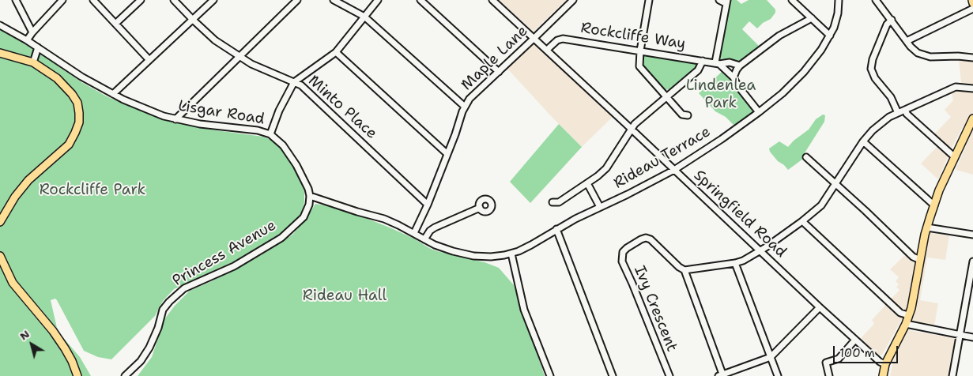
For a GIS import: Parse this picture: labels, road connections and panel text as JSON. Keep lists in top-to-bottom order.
{
  "streets": {
    "street": [
      "Rockcliffe Way",
      "Maple Lane",
      "Minto Place",
      "Lisgar Road",
      "Rideau Terrace",
      "Springfield Road",
      "Princess Avenue",
      "Ivy Crescent"
    ]
  },
  "crossings": [
    ["Rockcliffe Way", "Springfield Road"],
    ["Maple Lane", "Minto Place"],
    ["Maple Lane", "Springfield Road"],
    ["Lisgar Road", "Princess Avenue"],
    ["Rideau Terrace", "Springfield Road"]
  ],
  "parks": ["Lindenlea Park", "Rockcliffe Park", "Rideau Hall"],
  "scale_bar": "100 m",
  "north": "top left"
}
